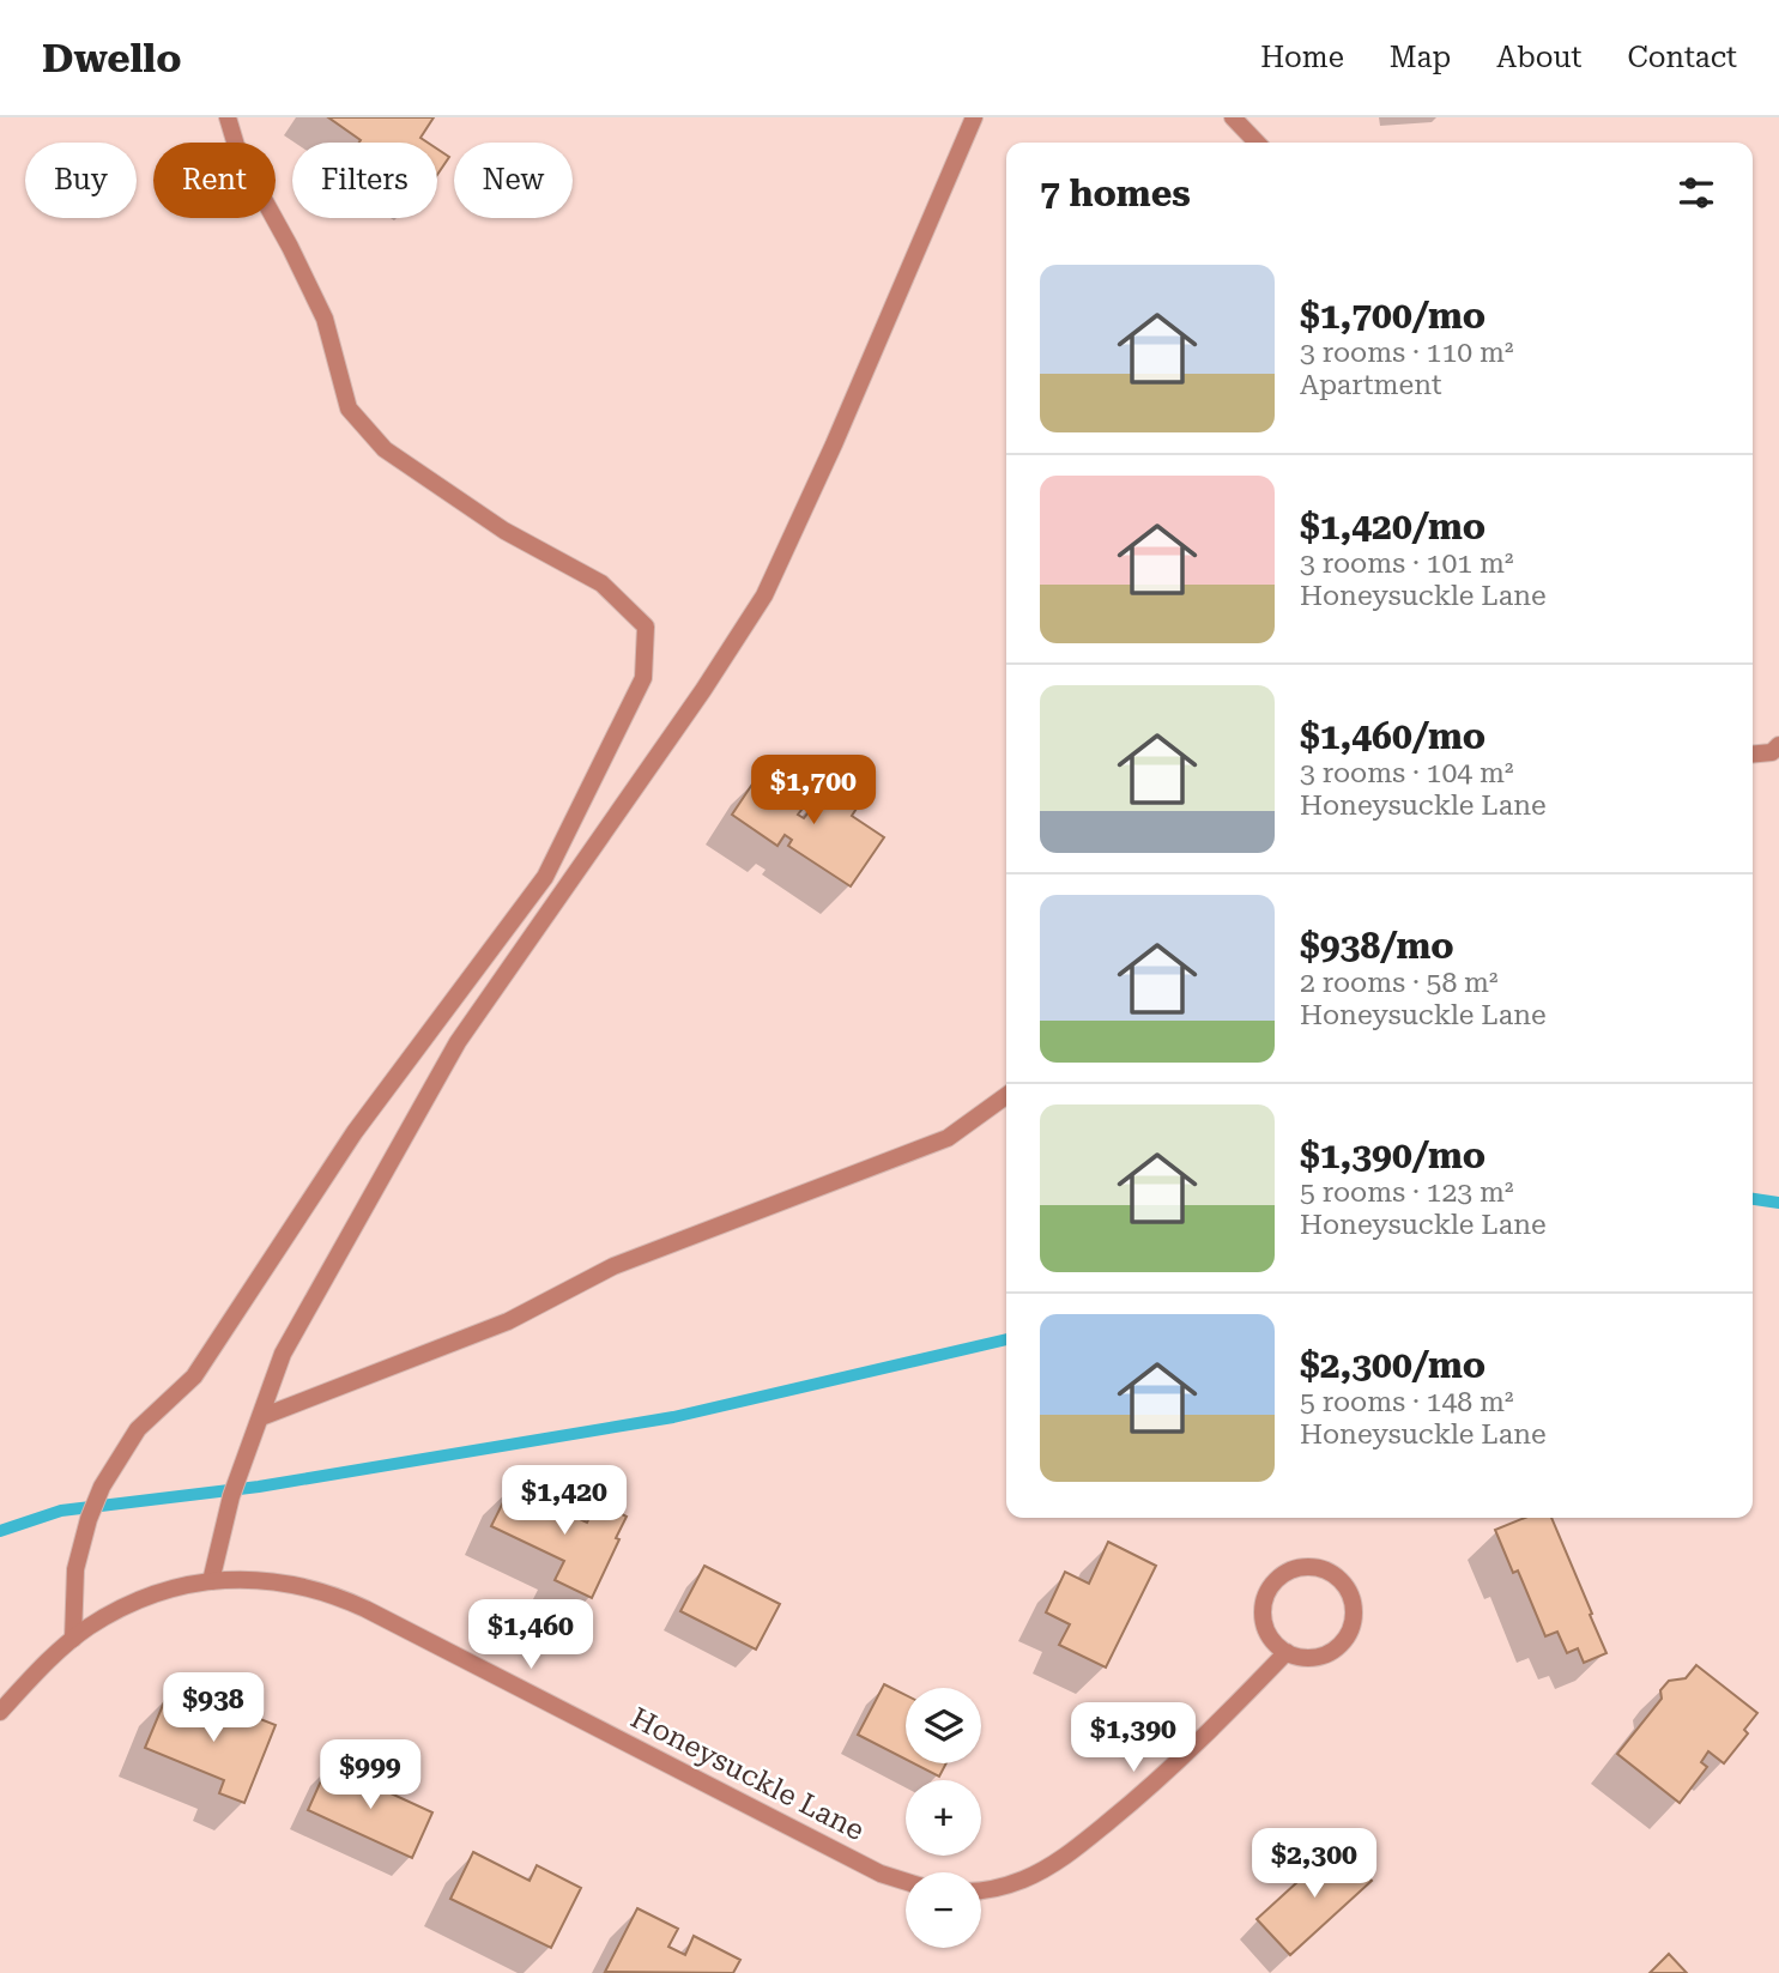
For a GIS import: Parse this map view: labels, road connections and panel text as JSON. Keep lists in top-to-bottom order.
{
  "streets": {
    "street": ["Honeysuckle Lane"]
  },
  "page": {
    "header": "Dwello",
    "nav": [
      "Home",
      "Map",
      "About",
      "Contact"
    ],
    "chip": [
      "Buy",
      "Rent",
      "Filters",
      "New"
    ],
    "heading": "7 homes",
    "list": [
      {
        "name": "$1,700/mo",
        "note": "3 rooms · 110 m² · Apartment"
      },
      {
        "name": "$1,420/mo",
        "note": "3 rooms · 101 m² · Honeysuckle Lane"
      },
      {
        "name": "$1,460/mo",
        "note": "3 rooms · 104 m² · Honeysuckle Lane"
      },
      {
        "name": "$938/mo",
        "note": "2 rooms · 58 m² · Honeysuckle Lane"
      },
      {
        "name": "$1,390/mo",
        "note": "5 rooms · 123 m² · Honeysuckle Lane"
      },
      {
        "name": "$2,300/mo",
        "note": "5 rooms · 148 m² · Honeysuckle Lane"
      }
    ],
    "price": [
      "$1,700",
      "$1,420",
      "$1,460",
      "$938",
      "$1,390",
      "$999",
      "$2,300"
    ],
    "map_buttons": ["+", "−"]
  }
}
